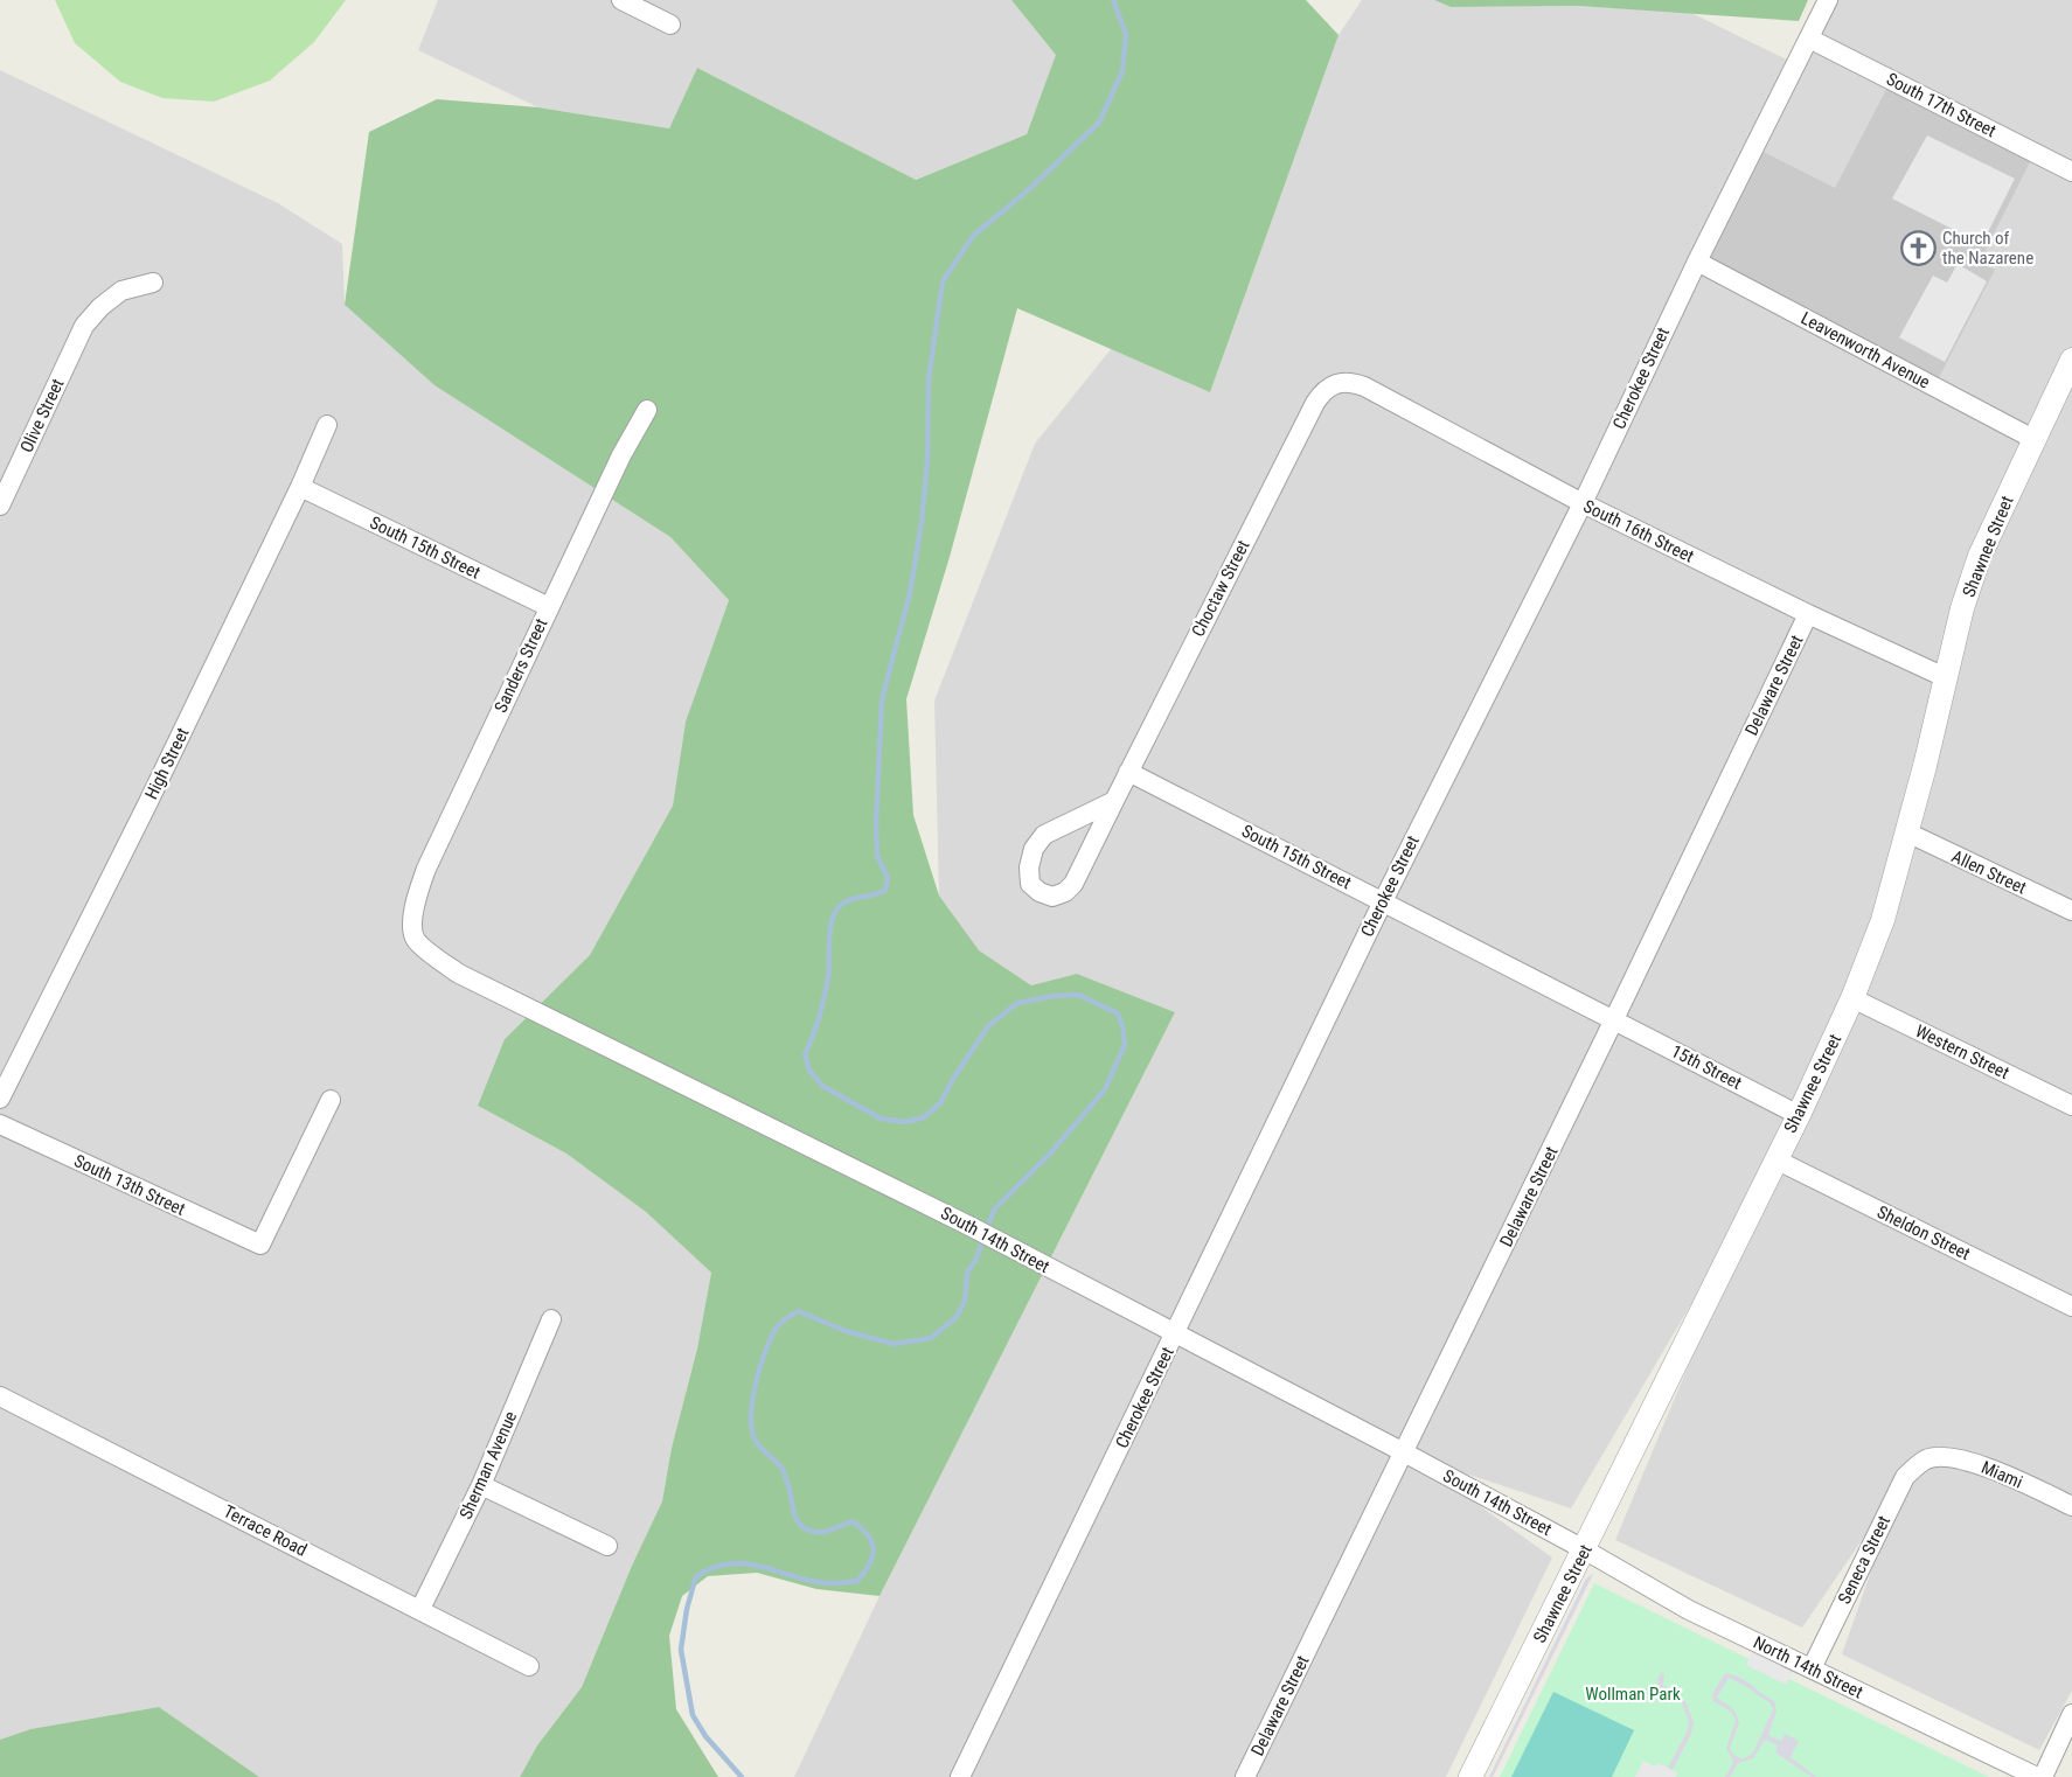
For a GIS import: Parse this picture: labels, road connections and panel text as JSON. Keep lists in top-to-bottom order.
{
  "streets": {
    "street": [
      "South 17th Street",
      "Leavenworth Avenue",
      "Cherokee Street",
      "Olive Street",
      "South 16th Street",
      "Shawnee Street",
      "South 15th Street",
      "Choctaw Street",
      "Sanders Street",
      "Delaware Street",
      "High Street",
      "Allen Street",
      "Western Street",
      "15th Street",
      "South 13th Street",
      "Sheldon Street",
      "South 14th Street",
      "Sherman Avenue",
      "Miami",
      "Terrace Road",
      "Seneca Street",
      "North 14th Street"
    ]
  },
  "crossings": [
    ["South 17th Street", "Cherokee Street"],
    ["Leavenworth Avenue", "Cherokee Street"],
    ["Leavenworth Avenue", "Shawnee Street"],
    ["Cherokee Street", "South 16th Street"],
    ["Cherokee Street", "South 15th Street"],
    ["Cherokee Street", "South 14th Street"],
    ["South 16th Street", "Shawnee Street"],
    ["South 16th Street", "Choctaw Street"],
    ["South 16th Street", "Delaware Street"],
    ["Shawnee Street", "Allen Street"],
    ["Shawnee Street", "Western Street"],
    ["Shawnee Street", "15th Street"],
    ["Shawnee Street", "Sheldon Street"],
    ["Shawnee Street", "South 14th Street"],
    ["Shawnee Street", "North 14th Street"],
    ["South 15th Street", "Choctaw Street"],
    ["South 15th Street", "Sanders Street"],
    ["South 15th Street", "Delaware Street"],
    ["South 15th Street", "High Street"],
    ["South 15th Street", "15th Street"],
    ["Sanders Street", "South 14th Street"],
    ["Delaware Street", "15th Street"],
    ["Delaware Street", "South 14th Street"],
    ["South 14th Street", "North 14th Street"],
    ["Sherman Avenue", "Terrace Road"],
    ["Miami", "Seneca Street"],
    ["Seneca Street", "North 14th Street"]
  ],
  "parks": ["Wollman Park"],
  "places": {
    "church": ["Church of the Nazarene"]
  }
}
